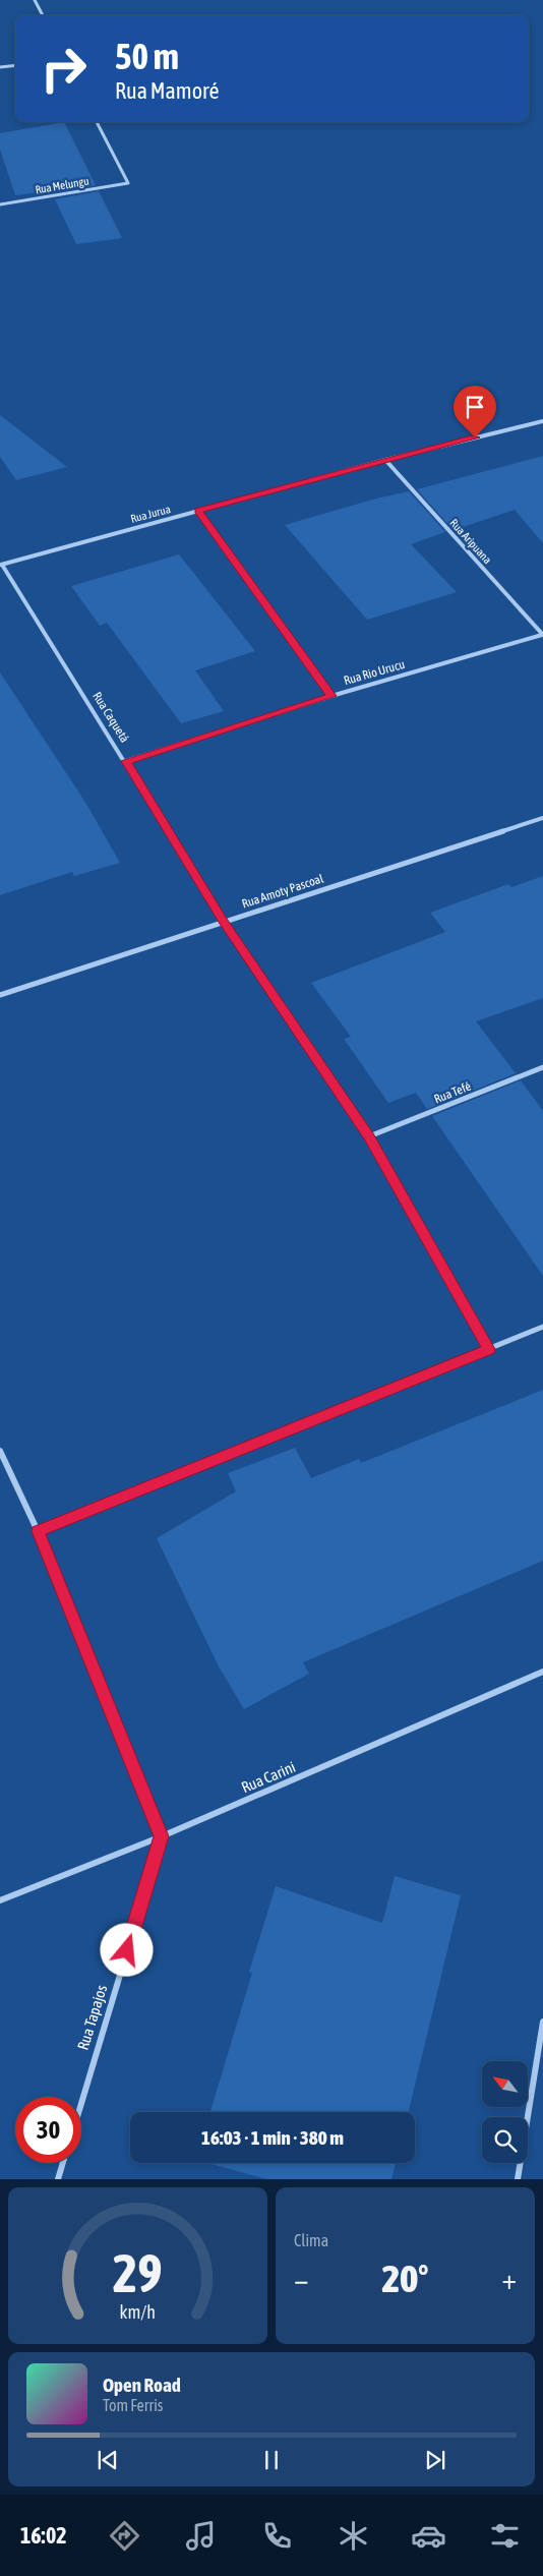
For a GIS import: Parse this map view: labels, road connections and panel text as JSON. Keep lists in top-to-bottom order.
{
  "streets": {
    "street": [
      "Rua Melungu",
      "Rua Jurua",
      "Rua Aripuana",
      "Rua Rio Urucu",
      "Rua Caquetá",
      "Rua Amoty Pascoal",
      "Rua Tefé",
      "Rua Carini",
      "Rua Tapajos"
    ]
  },
  "crossings": [
    ["Rua Jurua", "Rua Aripuana"],
    ["Rua Jurua", "Rua Caquetá"],
    ["Rua Aripuana", "Rua Rio Urucu"],
    ["Rua Rio Urucu", "Rua Caquetá"],
    ["Rua Caquetá", "Rua Amoty Pascoal"],
    ["Rua Caquetá", "Rua Tefé"],
    ["Rua Carini", "Rua Tapajos"]
  ],
  "north": "top left",
  "page": {
    "turn": ["50 m", "Rua Mamoré"],
    "limit": "30",
    "trip": "16:03 · 1 min · 380 m",
    "tile": "Clima",
    "heat": ["−", "20°", "+"],
    "song": ["Open Road", "Tom Ferris"],
    "tabs": "16:02",
    "gauge": ["29", "km/h"]
  }
}
